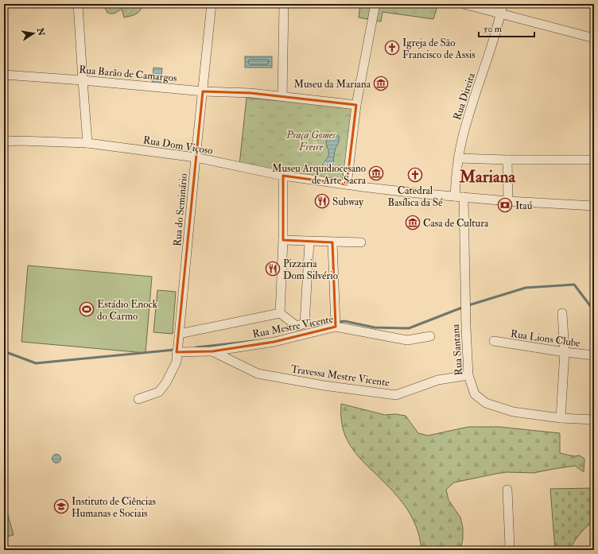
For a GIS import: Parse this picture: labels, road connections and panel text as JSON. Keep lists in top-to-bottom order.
{
  "streets": {
    "street": [
      "Rua Barão de Camargos",
      "Rua Direita",
      "Rua Dom Viçoso",
      "Rua do Seminário",
      "Rua Mestre Vicente",
      "Rua Lions Clube",
      "Rua Santana",
      "Travessa Mestre Vicente"
    ]
  },
  "crossings": [
    ["Rua Barão de Camargos", "Rua do Seminário"],
    ["Rua Direita", "Rua Dom Viçoso"],
    ["Rua Direita", "Rua Santana"],
    ["Rua Dom Viçoso", "Rua do Seminário"],
    ["Rua Dom Viçoso", "Rua Santana"],
    ["Rua do Seminário", "Rua Mestre Vicente"],
    ["Rua Mestre Vicente", "Travessa Mestre Vicente"],
    ["Rua Santana", "Travessa Mestre Vicente"]
  ],
  "districts": ["Mariana"],
  "parks": ["Praça Gomes Freire"],
  "places": {
    "church": ["Igreja de São Francisco de Assis", "Catedral Basílica da Sé"],
    "museum": ["Museu da Mariana", "Museu Arquidiocesano de Arte Sacra", "Casa de Cultura"],
    "restaurant": ["Subway", "Pizzaria Dom Silvério"],
    "bank": ["Itaú"],
    "sports": ["Estádio Enock do Carmo"],
    "school or university": ["Instituto de Ciências Humanas e Sociais"]
  },
  "scale_bar": "50 m",
  "north": "right"
}
